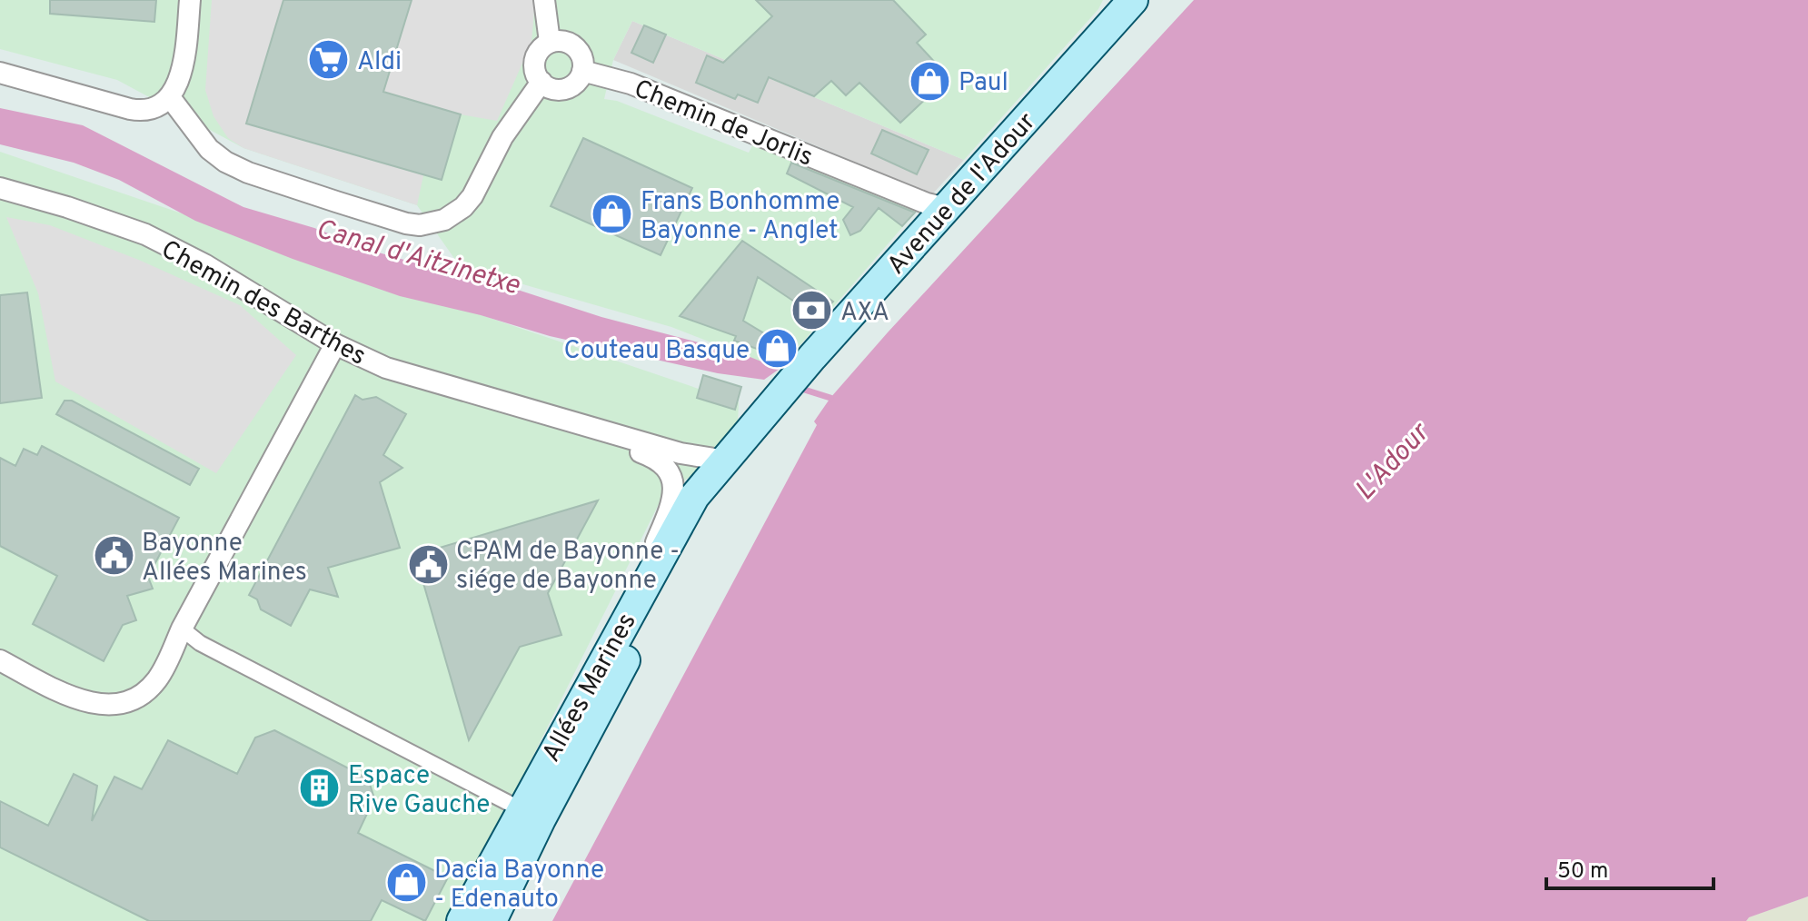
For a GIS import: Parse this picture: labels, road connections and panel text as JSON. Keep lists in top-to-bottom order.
{
  "streets": {
    "main road": ["Avenue de l'Adour", "Allées Marines"],
    "street": ["Chemin de Jorlis", "Chemin des Barthes"]
  },
  "crossings": [
    ["Chemin de Jorlis", "Avenue de l'Adour"],
    ["Avenue de l'Adour", "Allées Marines"],
    ["Chemin des Barthes", "Allées Marines"]
  ],
  "water": ["Canal d'Aitzinetxe", "L'Adour"],
  "places": {
    "supermarket": ["Aldi"],
    "shop": [
      "Paul",
      "Frans Bonhomme Bayonne - Anglet",
      "Couteau Basque",
      "Dacia Bayonne - Edenauto"
    ],
    "bank": ["AXA"],
    "public building": ["Bayonne Allées Marines", "CPAM de Bayonne - siége de Bayonne"],
    "building": ["Espace Rive Gauche"]
  },
  "scale_bar": "50 m"
}
